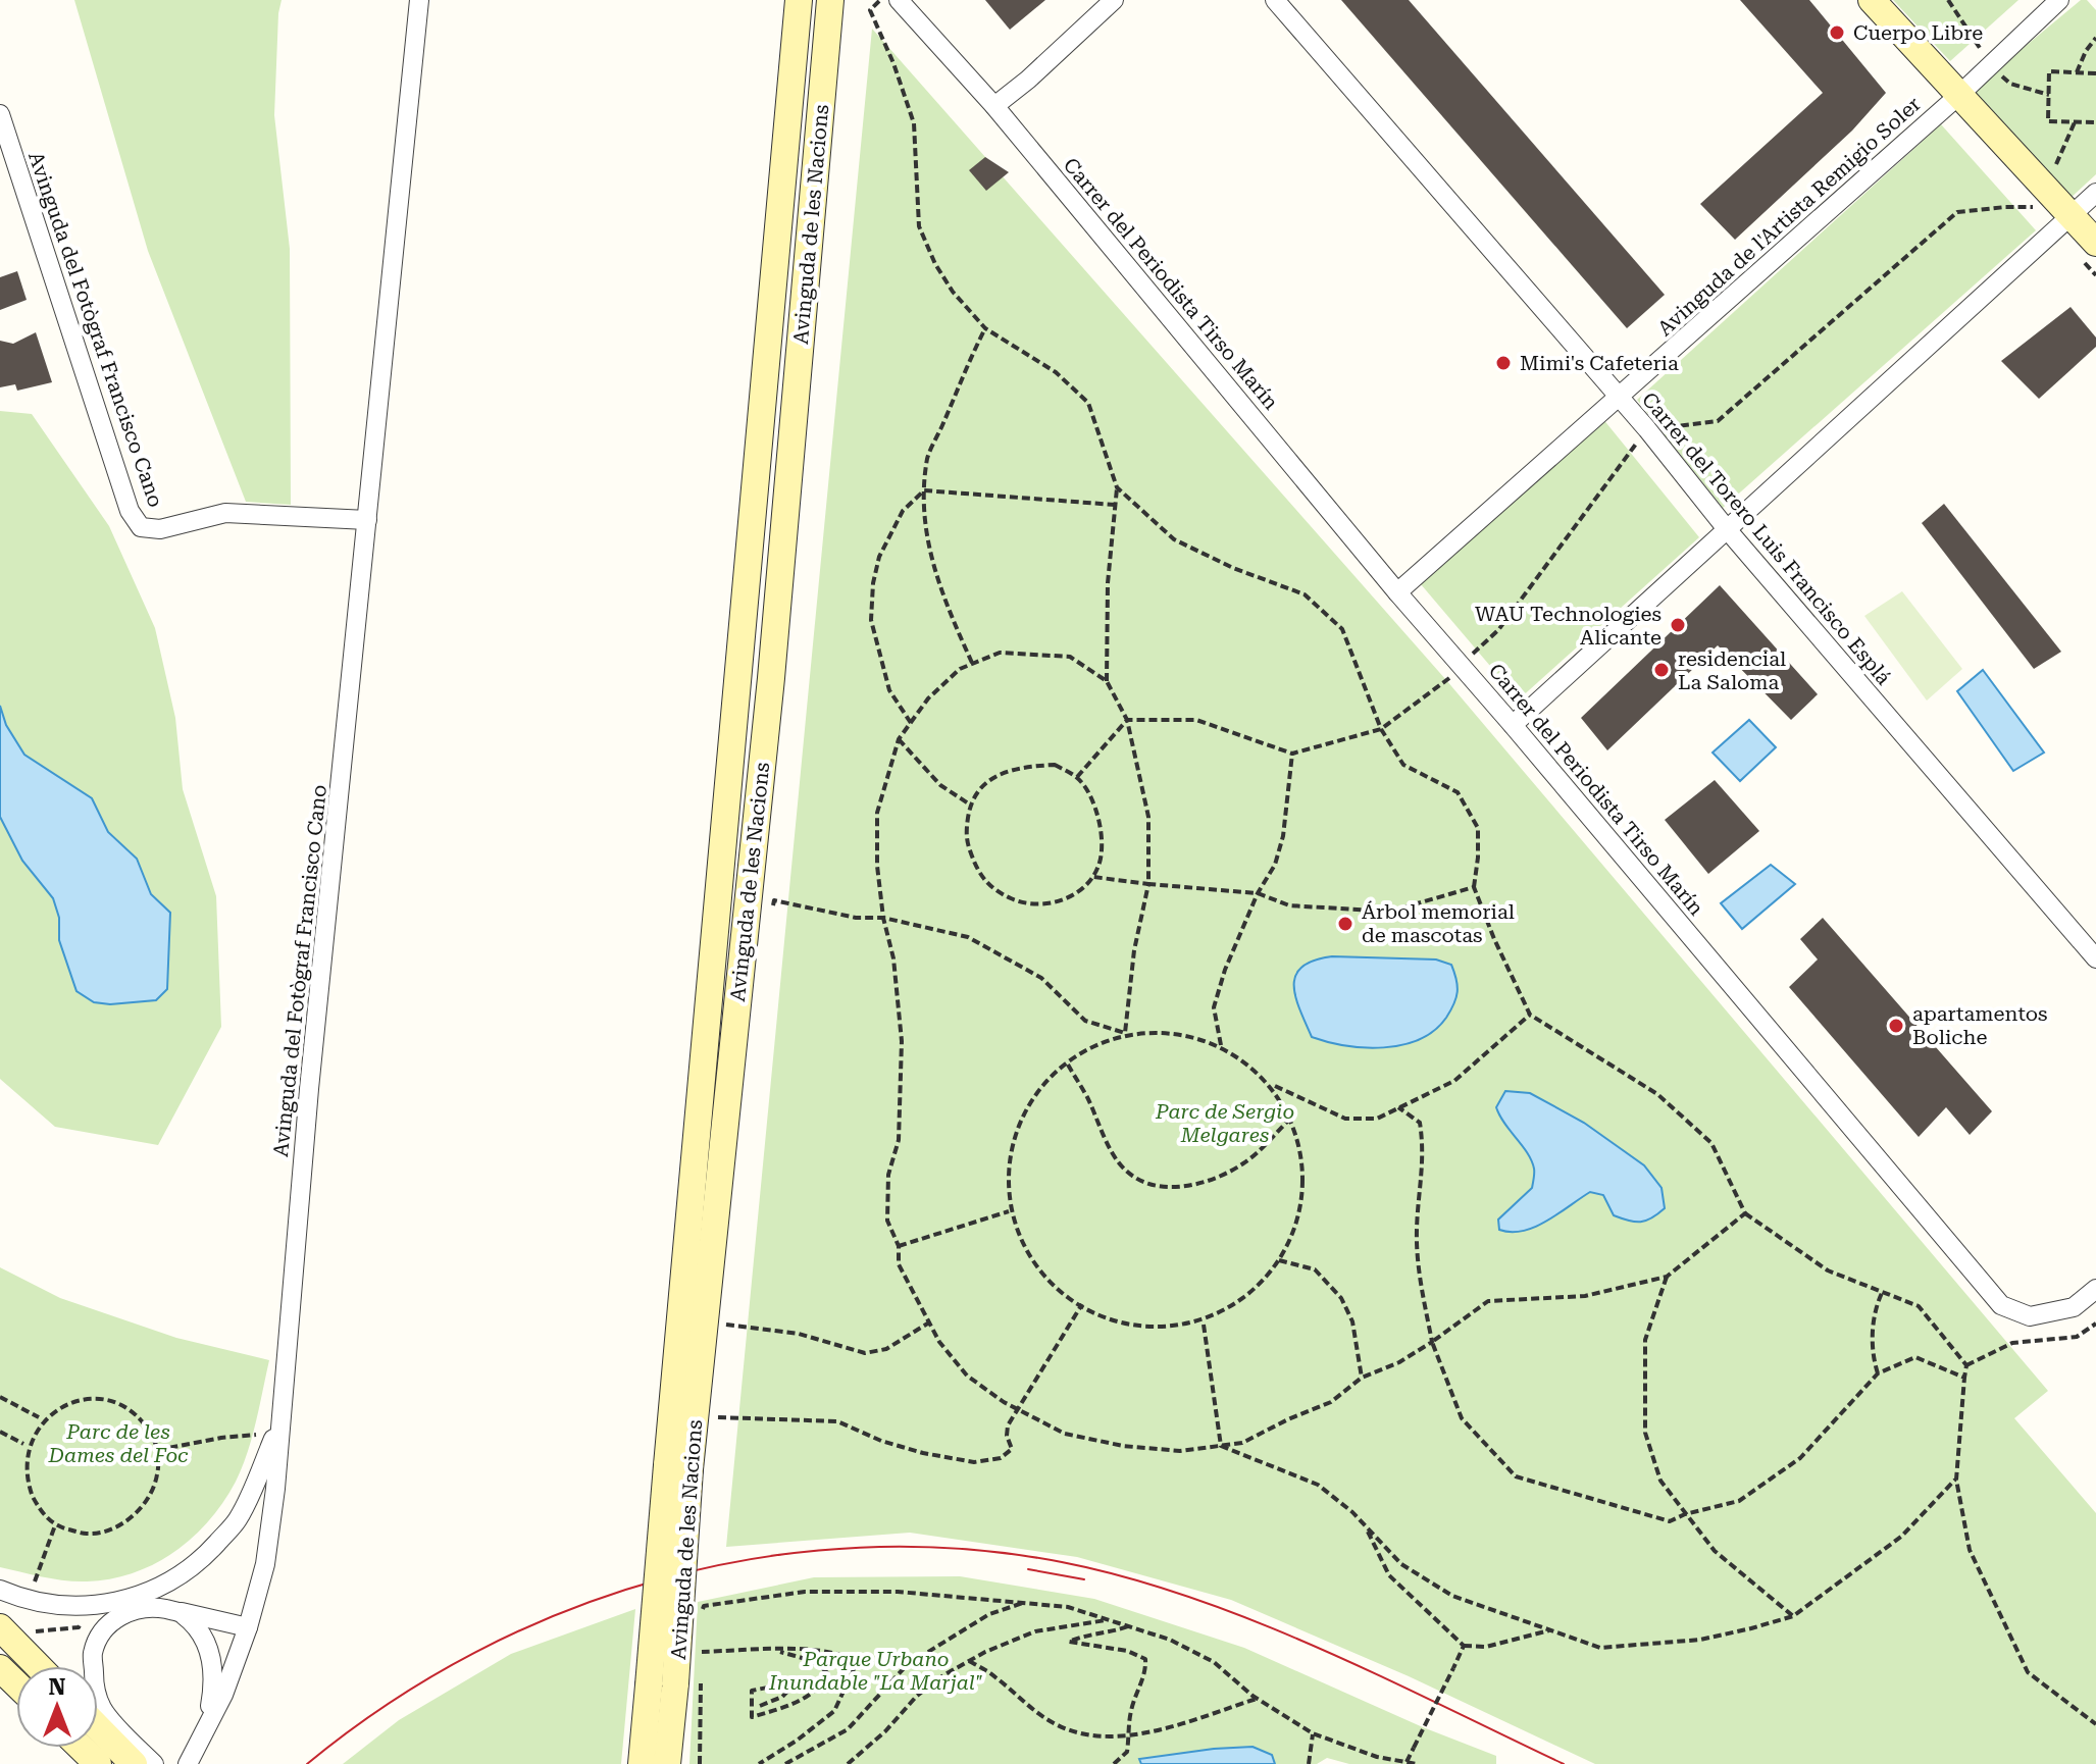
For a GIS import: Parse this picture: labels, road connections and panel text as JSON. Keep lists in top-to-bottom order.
{
  "streets": {
    "street": [
      "Avinguda de l'Artista Remigio Soler",
      "Avinguda de les Nacions",
      "Carrer del Periodista Tirso Marín",
      "Avinguda del Fotògraf Francisco Cano",
      "Carrer del Torero Luis Francisco Esplá"
    ]
  },
  "crossings": [
    ["Avinguda de l'Artista Remigio Soler", "Carrer del Periodista Tirso Marín"],
    ["Avinguda de l'Artista Remigio Soler", "Carrer del Torero Luis Francisco Esplá"]
  ],
  "parks": ["Parc de Sergio Melgares", "Parc de les Dames del Foc", "Parque Urbano Inundable \"La Marjal\""],
  "places": [
    "Cuerpo Libre",
    "Mimi's Cafeteria",
    "WAU Technologies Alicante",
    "residencial La Saloma",
    "Árbol memorial de mascotas",
    "apartamentos Boliche"
  ],
  "north": "top"
}
